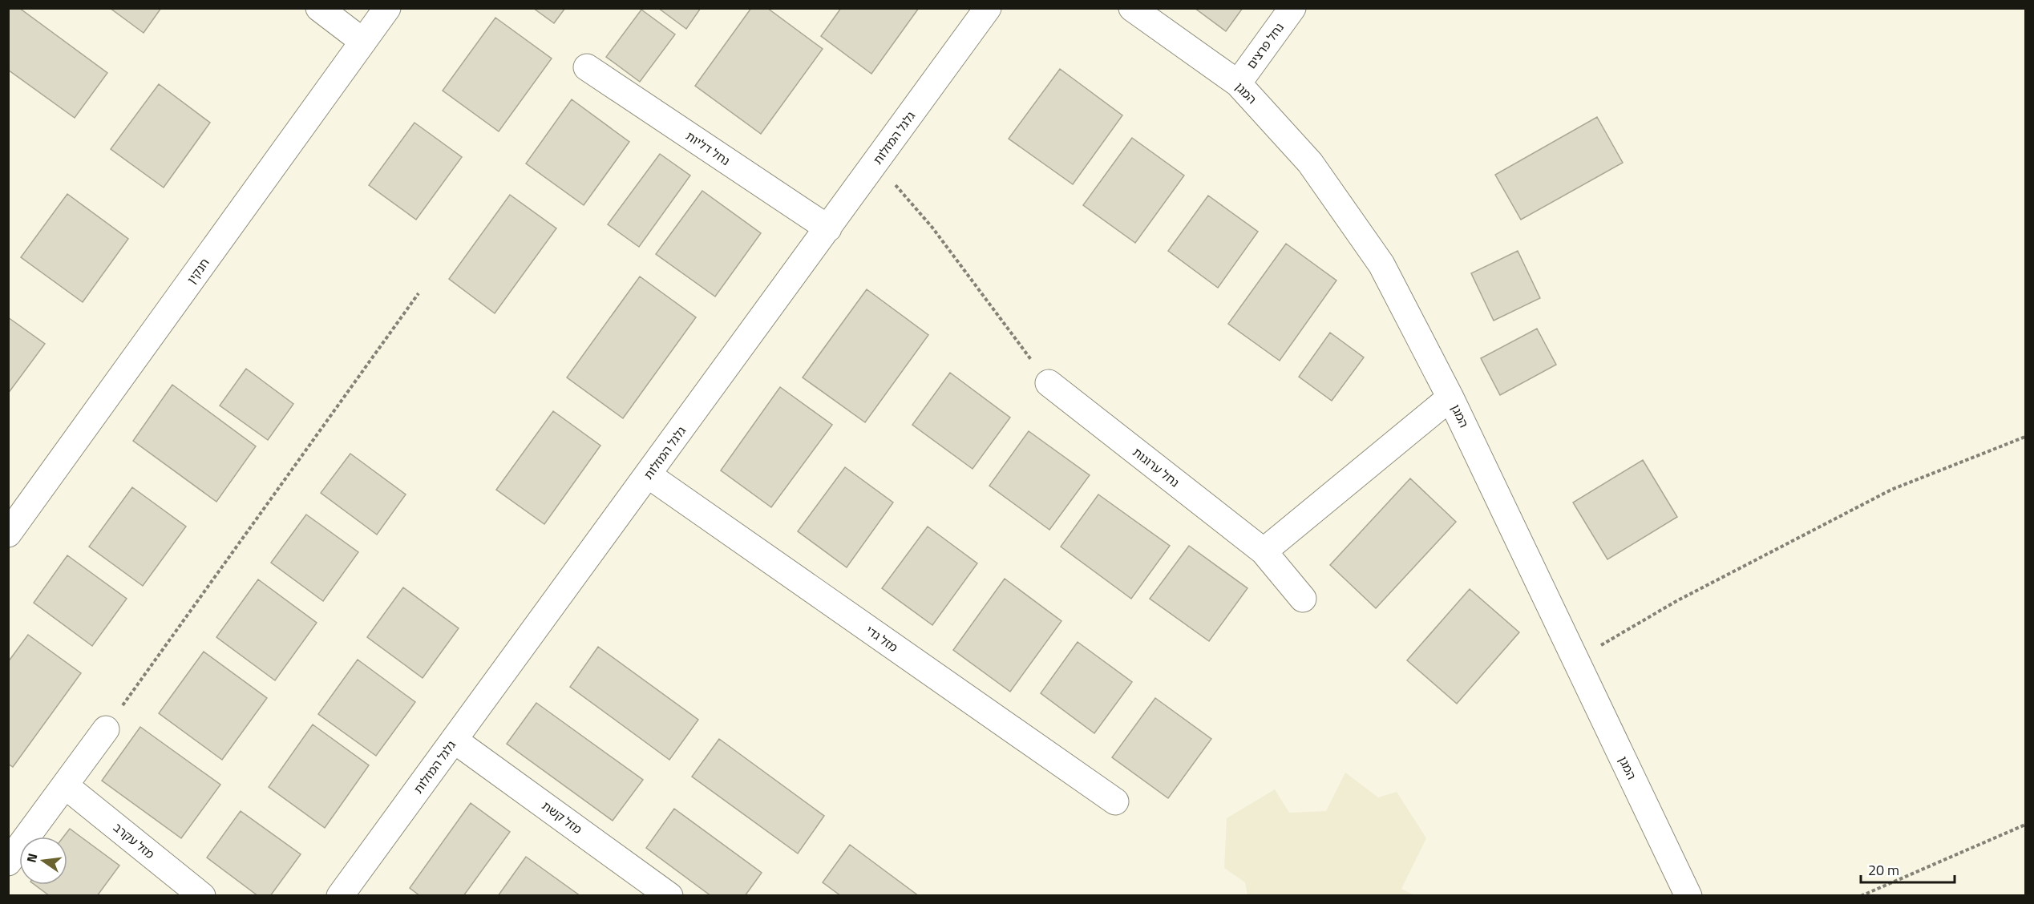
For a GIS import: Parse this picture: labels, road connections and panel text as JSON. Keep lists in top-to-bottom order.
{
  "streets": {
    "street": [
      "נחל פרצים",
      "המגן",
      "גלגל המזלות",
      "נחל דליות",
      "חנקין",
      "נחל ערוגות",
      "מזל גדי",
      "מזל קשת",
      "מזל עקרב"
    ]
  },
  "crossings": [
    ["נחל פרצים", "המגן"],
    ["גלגל המזלות", "נחל דליות"],
    ["גלגל המזלות", "מזל גדי"],
    ["גלגל המזלות", "מזל קשת"]
  ],
  "scale_bar": "20 m",
  "north": "left"
}
